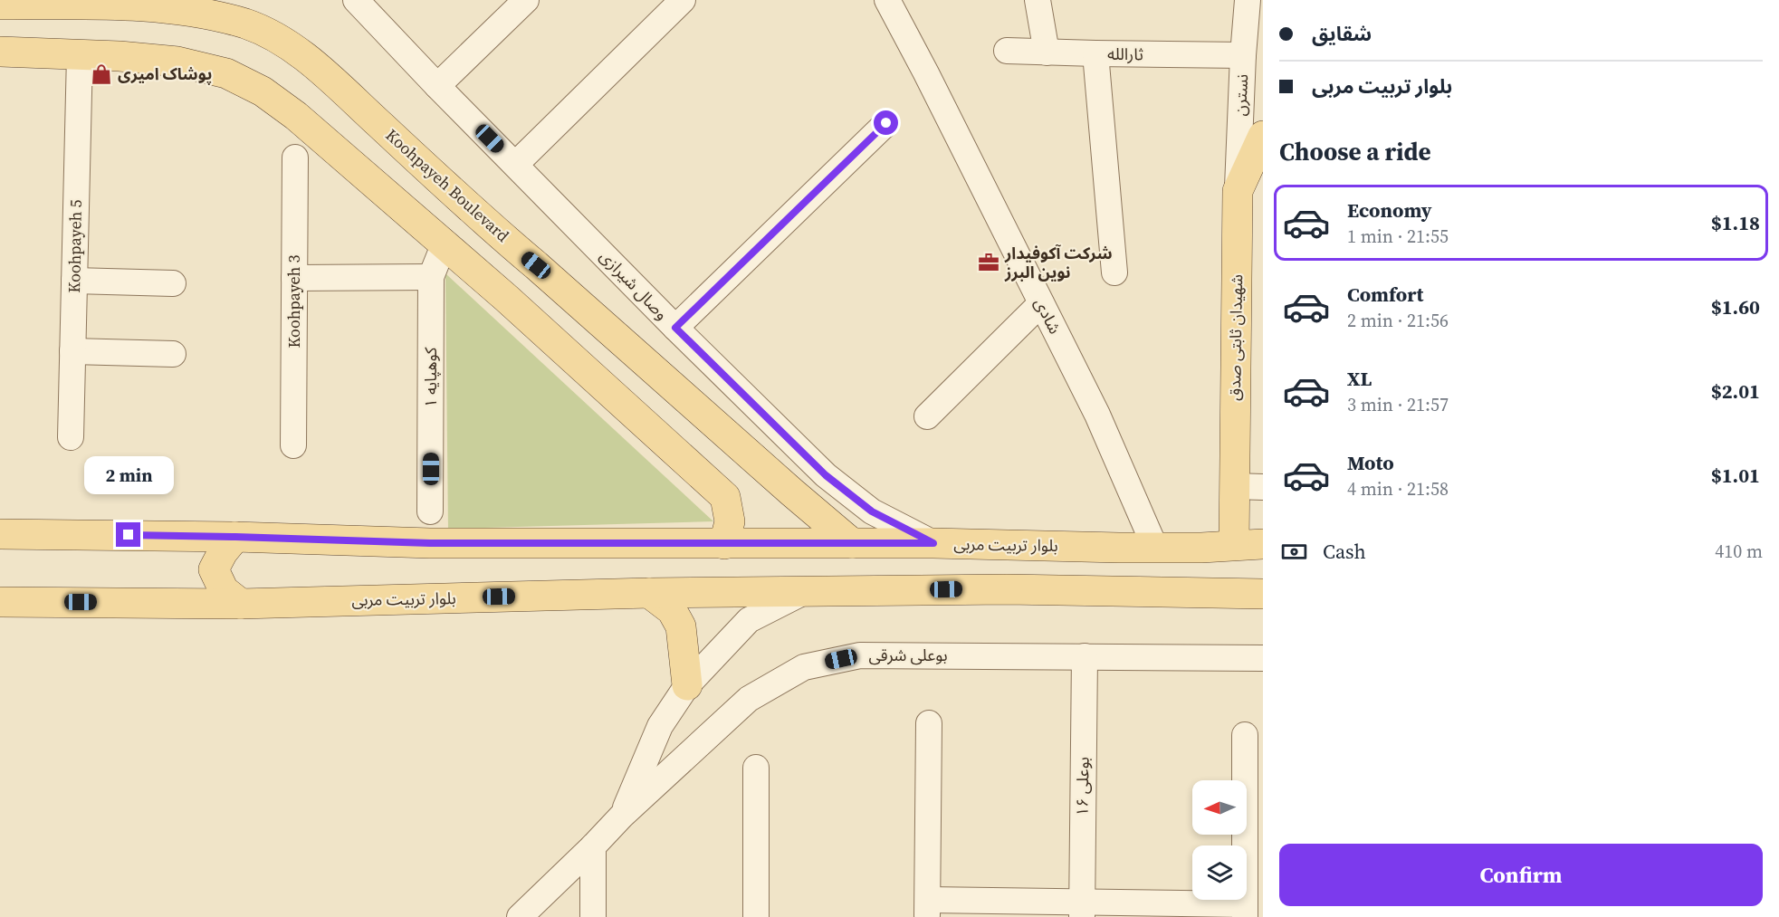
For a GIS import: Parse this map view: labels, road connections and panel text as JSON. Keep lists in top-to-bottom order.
{
  "streets": {
    "main road": ["Koohpayeh Boulevard", "شهیدان ثابتی صدق", "بلوار تربیت مربی"],
    "street": [
      "ثارالله",
      "نسترن",
      "Koohpayeh 5",
      "وصال شیرازی",
      "Koohpayeh 3",
      "شادی",
      "کوهپایه ۱",
      "بوعلی شرقی",
      "بوعلی ۱۶"
    ]
  },
  "crossings": [
    ["ثارالله", "نسترن"],
    ["نسترن", "شهیدان ثابتی صدق"],
    ["Koohpayeh Boulevard", "بلوار تربیت مربی"],
    ["وصال شیرازی", "بلوار تربیت مربی"],
    ["شادی", "بلوار تربیت مربی"],
    ["شهیدان ثابتی صدق", "بلوار تربیت مربی"],
    ["بوعلی شرقی", "بوعلی ۱۶"]
  ],
  "places": {
    "shop": ["پوشاک امیری"],
    "office": ["شرکت آکوفیدار نوین البرز"]
  },
  "north": "left",
  "page": {
    "banner": ["شقایق", "بلوار تربیت مربی"],
    "heading": "Choose a ride",
    "list": [
      {
        "name": "Economy",
        "note": "1 min · 21:55",
        "value": "$1.18"
      },
      {
        "name": "Comfort",
        "note": "2 min · 21:56",
        "value": "$1.60"
      },
      {
        "name": "XL",
        "note": "3 min · 21:57",
        "value": "$2.01"
      },
      {
        "name": "Moto",
        "note": "4 min · 21:58",
        "value": "$1.01"
      }
    ],
    "bubble": "2 min",
    "pay": ["Cash", "410 m"],
    "buttons": "Confirm"
  }
}
